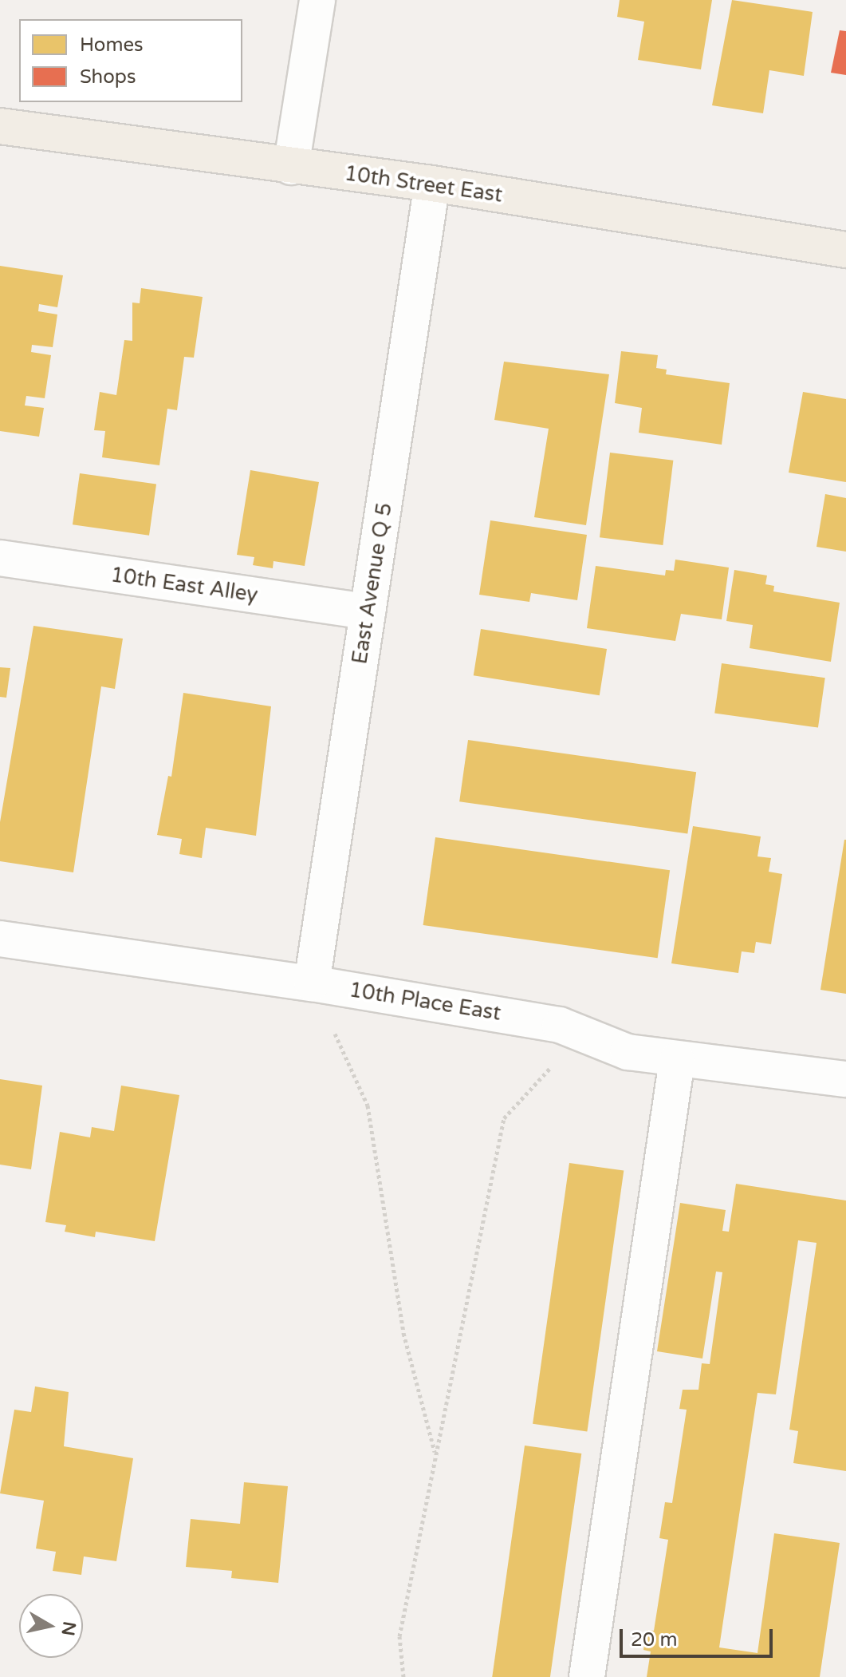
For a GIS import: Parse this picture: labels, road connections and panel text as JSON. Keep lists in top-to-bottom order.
{
  "streets": {
    "main road": ["10th Street East"],
    "street": ["East Avenue Q 5", "10th East Alley", "10th Place East"]
  },
  "crossings": [
    ["10th Street East", "East Avenue Q 5"],
    ["East Avenue Q 5", "10th East Alley"],
    ["East Avenue Q 5", "10th Place East"]
  ],
  "legend": ["Homes", "Shops"],
  "scale_bar": "20 m",
  "north": "right"
}
